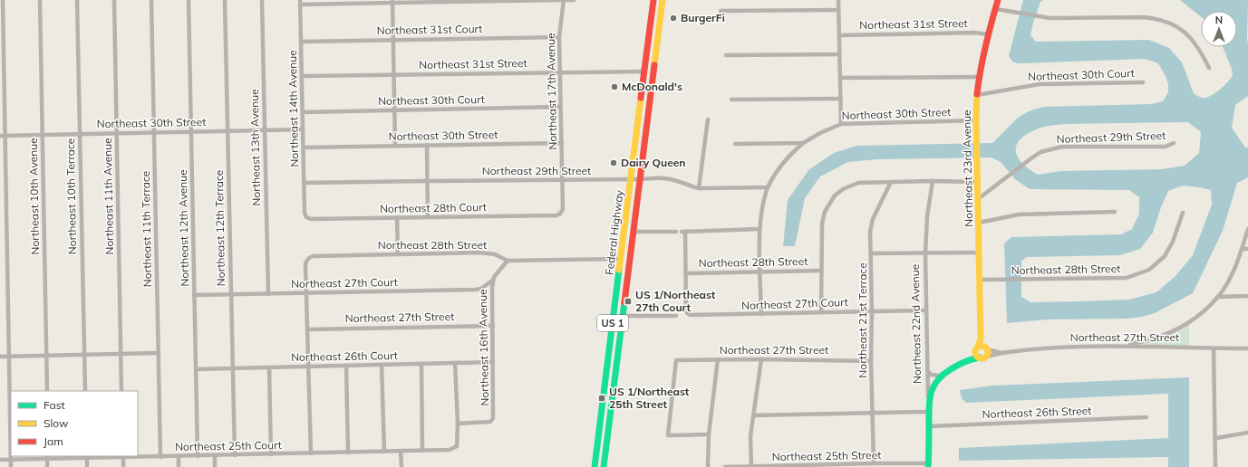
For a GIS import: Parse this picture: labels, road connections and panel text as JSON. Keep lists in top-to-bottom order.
{
  "streets": {
    "main road": [
      "Northeast 23rd Avenue",
      "Federal Highway",
      "Northeast 27th Street",
      "US 1",
      "Northeast 22nd Avenue"
    ],
    "street": [
      "Northeast 31st Street",
      "Northeast 31st Court",
      "Northeast 30th Court",
      "Northeast 17th Avenue",
      "Northeast 14th Avenue",
      "Northeast 30th Street",
      "Northeast 29th Street",
      "Northeast 13th Avenue",
      "Northeast 10th Avenue",
      "Northeast 10th Terrace",
      "Northeast 11th Avenue",
      "Northeast 28th Court",
      "Northeast 12th Avenue",
      "Northeast 12th Terrace",
      "Northeast 11th Terrace",
      "Northeast 28th Street",
      "Northeast 27th Court",
      "Northeast 21st Terrace",
      "Northeast 16th Avenue",
      "Northeast 26th Court",
      "Northeast 26th Street",
      "Northeast 25th Court",
      "Northeast 25th Street"
    ]
  },
  "crossings": [
    ["Northeast 31st Street", "Northeast 17th Avenue"],
    ["Northeast 31st Street", "Northeast 14th Avenue"],
    ["Northeast 31st Street", "Northeast 23rd Avenue"],
    ["Northeast 31st Street", "Federal Highway"],
    ["Northeast 31st Court", "Northeast 17th Avenue"],
    ["Northeast 31st Court", "Northeast 14th Avenue"],
    ["Northeast 30th Court", "Northeast 17th Avenue"],
    ["Northeast 30th Court", "Northeast 14th Avenue"],
    ["Northeast 30th Court", "Northeast 23rd Avenue"],
    ["Northeast 17th Avenue", "Northeast 30th Street"],
    ["Northeast 17th Avenue", "Northeast 29th Street"],
    ["Northeast 17th Avenue", "Northeast 28th Court"],
    ["Northeast 14th Avenue", "Northeast 30th Street"],
    ["Northeast 14th Avenue", "Northeast 29th Street"],
    ["Northeast 14th Avenue", "Northeast 28th Court"],
    ["Northeast 30th Street", "Northeast 13th Avenue"],
    ["Northeast 30th Street", "Northeast 23rd Avenue"],
    ["Northeast 30th Street", "Northeast 10th Avenue"],
    ["Northeast 30th Street", "Northeast 10th Terrace"],
    ["Northeast 30th Street", "Northeast 11th Avenue"],
    ["Northeast 30th Street", "Northeast 12th Avenue"],
    ["Northeast 30th Street", "Northeast 12th Terrace"],
    ["Northeast 30th Street", "Northeast 11th Terrace"],
    ["Northeast 29th Street", "Northeast 23rd Avenue"],
    ["Northeast 29th Street", "Federal Highway"],
    ["Northeast 13th Avenue", "Northeast 27th Court"],
    ["Northeast 23rd Avenue", "Northeast 28th Street"],
    ["Northeast 23rd Avenue", "Northeast 27th Street"],
    ["Northeast 12th Avenue", "Northeast 27th Court"],
    ["Northeast 12th Avenue", "Northeast 26th Court"],
    ["Northeast 12th Avenue", "Northeast 25th Court"],
    ["Northeast 12th Terrace", "Northeast 27th Court"],
    ["Northeast 12th Terrace", "Northeast 26th Court"],
    ["Northeast 12th Terrace", "Northeast 25th Court"],
    ["Northeast 11th Terrace", "Northeast 25th Court"],
    ["Federal Highway", "Northeast 28th Street"],
    ["Northeast 28th Street", "Northeast 27th Court"],
    ["Northeast 28th Street", "Northeast 16th Avenue"],
    ["Northeast 27th Court", "Northeast 21st Terrace"],
    ["Northeast 27th Court", "Northeast 22nd Avenue"],
    ["Northeast 27th Court", "Northeast 16th Avenue"],
    ["Northeast 27th Street", "Northeast 21st Terrace"],
    ["Northeast 27th Street", "Northeast 22nd Avenue"],
    ["Northeast 27th Street", "Northeast 16th Avenue"],
    ["Northeast 21st Terrace", "Northeast 25th Street"],
    ["Northeast 22nd Avenue", "Northeast 26th Street"],
    ["Northeast 22nd Avenue", "Northeast 25th Street"],
    ["Northeast 16th Avenue", "Northeast 26th Court"],
    ["Northeast 16th Avenue", "Northeast 25th Court"]
  ],
  "places": {
    "other": ["BurgerFi", "McDonald's", "Dairy Queen"],
    "transit": ["US 1/Northeast 27th Court", "US 1/Northeast 25th Street"]
  },
  "legend": ["Fast", "Slow", "Jam"],
  "north": "top"
}
